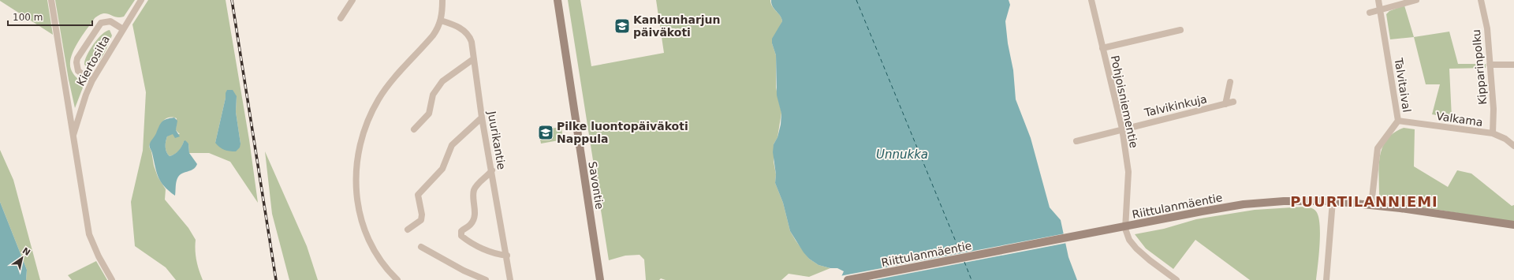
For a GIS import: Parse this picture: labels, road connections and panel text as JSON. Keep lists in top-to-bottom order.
{
  "streets": {
    "street": [
      "Kiertosilta",
      "Kipparinpolku",
      "Talvitaival",
      "Pohjoisniementie",
      "Talvikinkuja",
      "Valkama",
      "Juurikantie",
      "Savontie",
      "Riittulanmäentie"
    ]
  },
  "crossings": [
    ["Kipparinpolku", "Valkama"],
    ["Talvitaival", "Valkama"],
    ["Talvitaival", "Riittulanmäentie"],
    ["Pohjoisniementie", "Talvikinkuja"]
  ],
  "districts": ["PUURTILANNIEMI"],
  "water": ["Unnukka"],
  "places": {
    "school or university": ["Kankunharjun päiväkoti", "Pilke luontopäiväkoti Nappula"]
  },
  "scale_bar": "100 m",
  "north": "top right"
}
